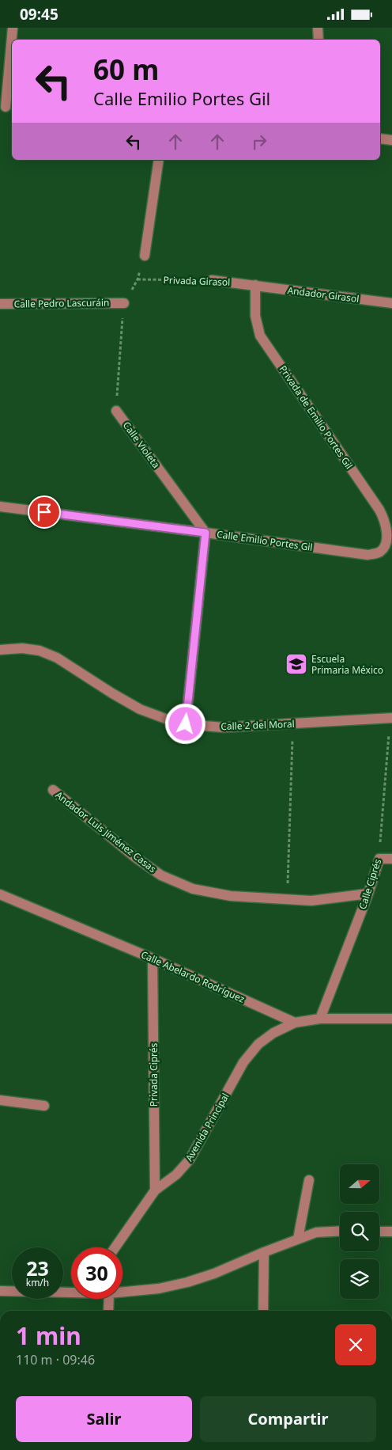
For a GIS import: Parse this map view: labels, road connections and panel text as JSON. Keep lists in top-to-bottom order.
{
  "streets": {
    "street": [
      "Privada Girasol",
      "Andador Girasol",
      "Calle Pedro Lascuráin",
      "Privada de Emilio Portes Gil",
      "Calle Violeta",
      "Calle Emilio Portes Gil",
      "Calle 2 del Moral",
      "Andador Luis Jiménez Casas",
      "Calle Ciprés",
      "Calle Abelardo Rodríguez",
      "Privada Ciprés",
      "Avenida Principal"
    ]
  },
  "crossings": [
    ["Privada Girasol", "Andador Girasol"],
    ["Privada Girasol", "Privada de Emilio Portes Gil"],
    ["Andador Girasol", "Privada de Emilio Portes Gil"],
    ["Privada de Emilio Portes Gil", "Calle Emilio Portes Gil"],
    ["Calle Violeta", "Calle Emilio Portes Gil"],
    ["Calle 2 del Moral", "Calle Ciprés"],
    ["Andador Luis Jiménez Casas", "Calle Ciprés"],
    ["Calle Abelardo Rodríguez", "Privada Ciprés"],
    ["Calle Abelardo Rodríguez", "Avenida Principal"],
    ["Privada Ciprés", "Avenida Principal"]
  ],
  "places": {
    "school or university": ["Escuela Primaria México"]
  },
  "north": "right",
  "page": {
    "status": "09:45",
    "turn": ["60 m", "Calle Emilio Portes Gil"],
    "speed": "23 km/h",
    "limit": "30",
    "heading": ["1 min", "110 m · 09:46"],
    "buttons": ["Salir", "Compartir"]
  }
}
